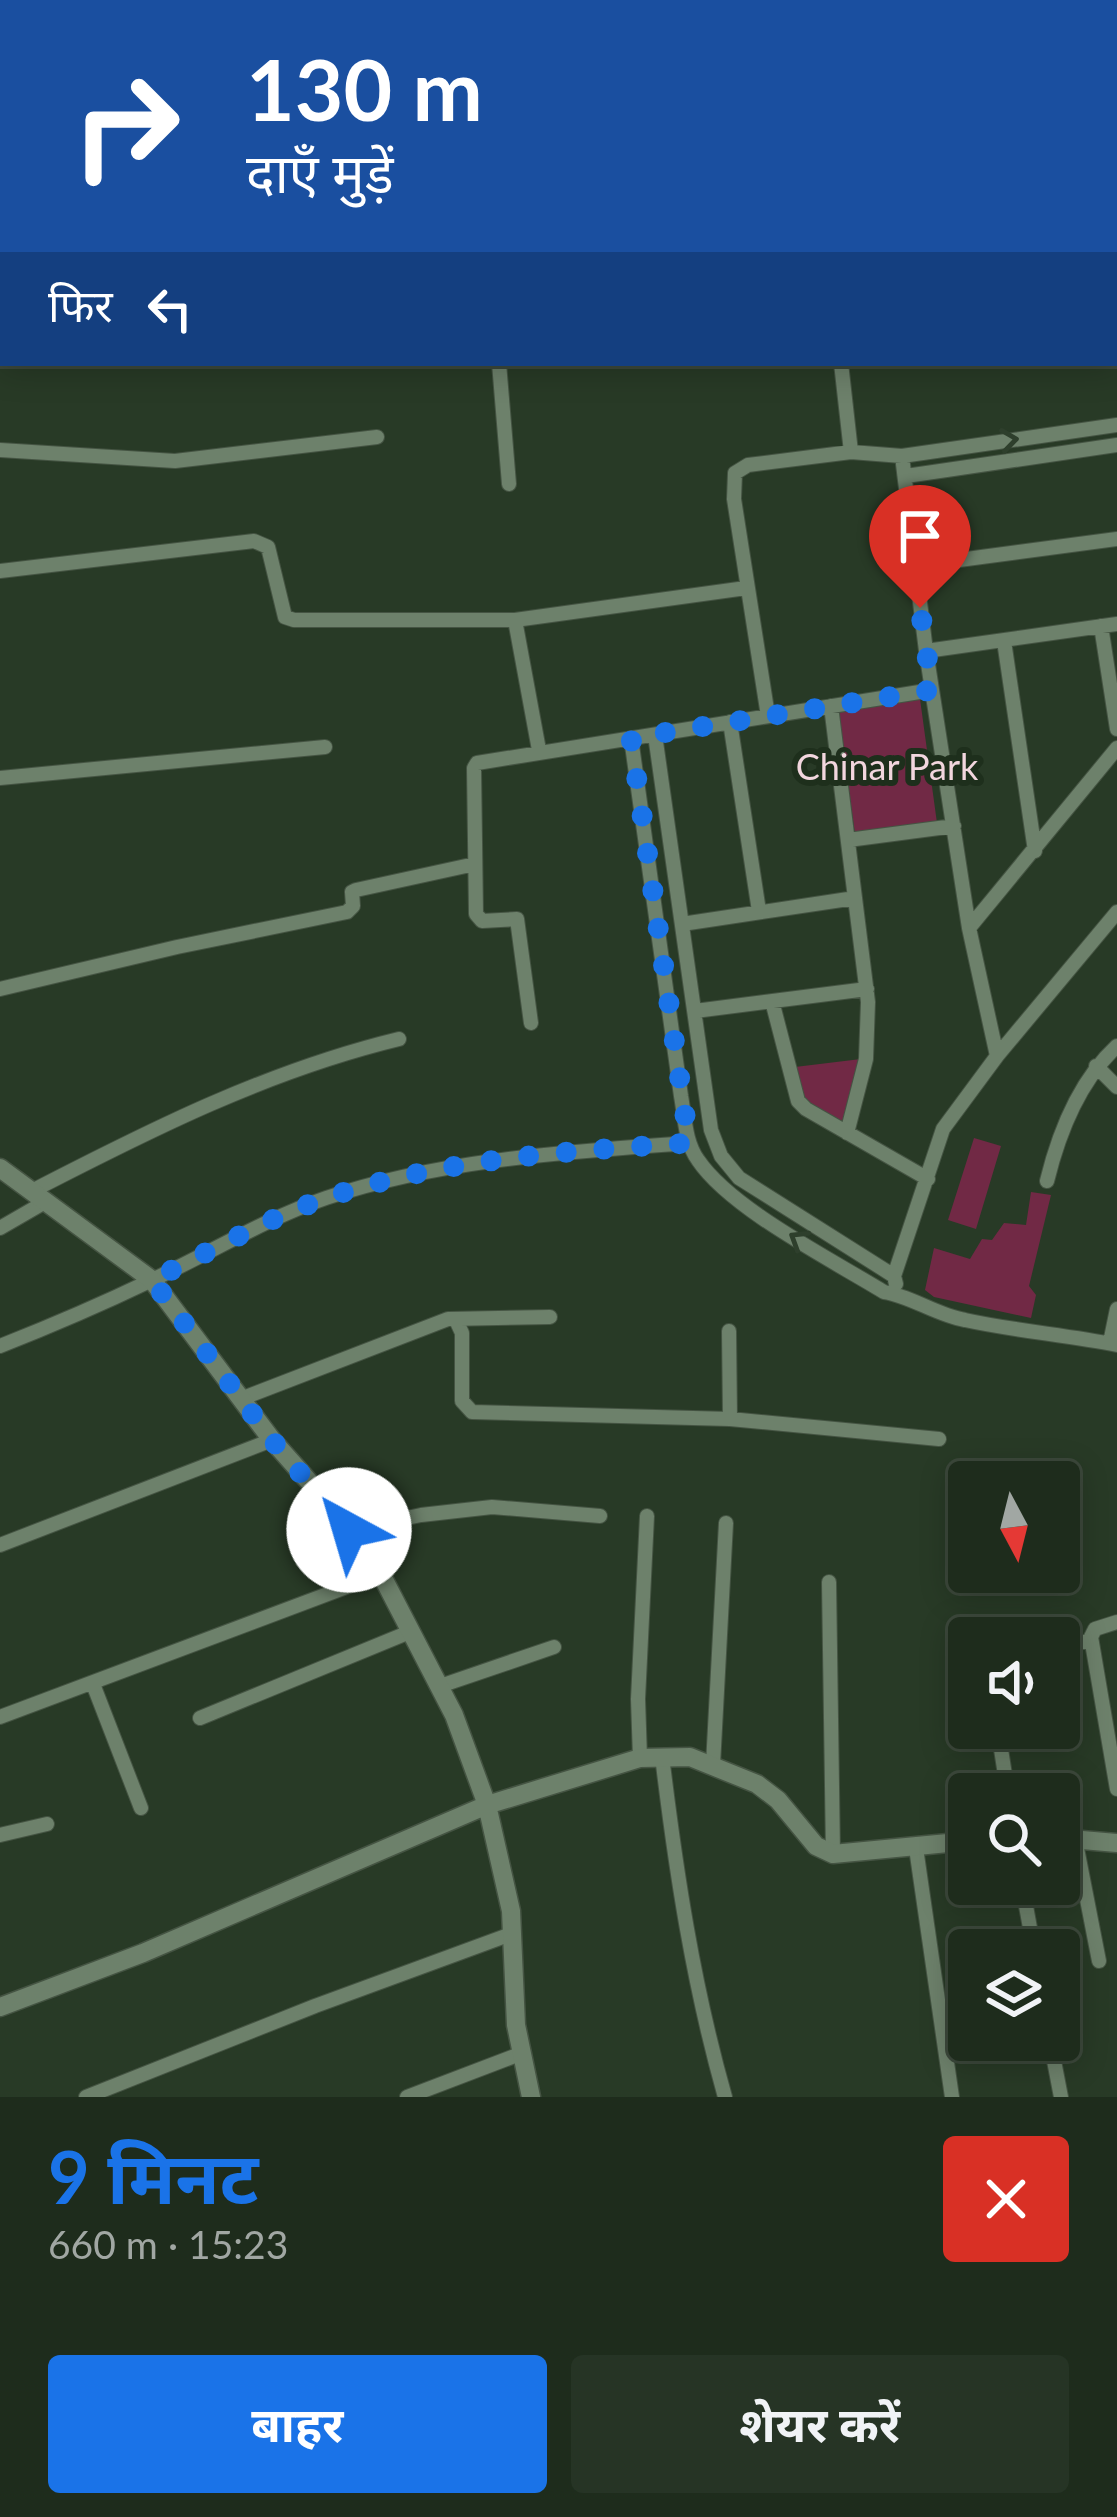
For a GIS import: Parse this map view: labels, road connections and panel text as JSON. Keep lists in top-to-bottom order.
{
  "parks": ["Chinar Park"],
  "north": "bottom",
  "page": {
    "turn": ["130 m", "दाएँ मुड़ें"],
    "then": "फिर",
    "heading": ["9 मिनट", "660 m · 15:23"],
    "buttons": ["बाहर", "शेयर करें"]
  }
}
